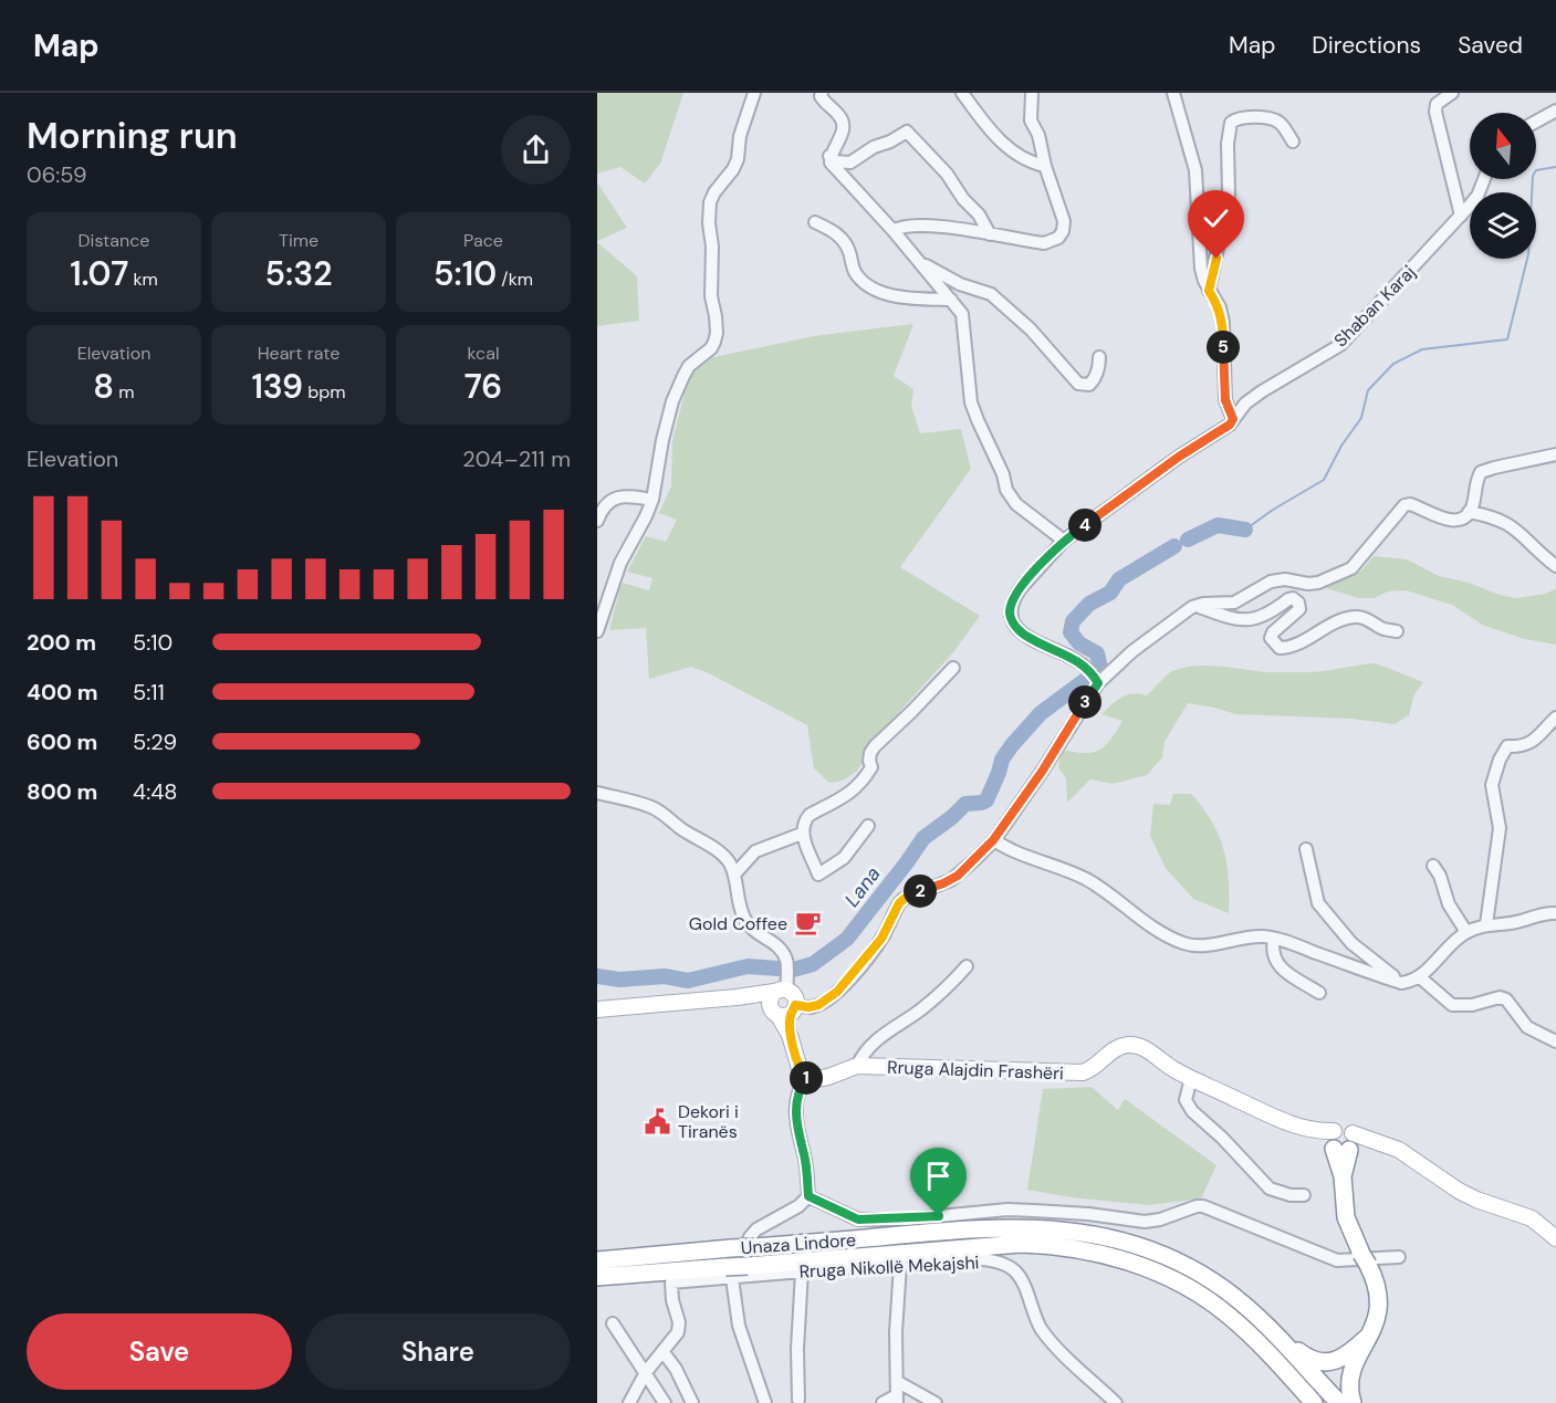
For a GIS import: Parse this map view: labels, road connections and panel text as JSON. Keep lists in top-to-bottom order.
{
  "streets": {
    "highway": ["Unaza Lindore"],
    "main road": ["Rruga Alajdin Frashëri"],
    "street": ["Shaban Karaj", "Rruga Nikollë Mekajshi"]
  },
  "crossings": [
    ["Unaza Lindore", "Rruga Nikollë Mekajshi"]
  ],
  "water": ["Lana"],
  "places": {
    "cafe": ["Gold Coffee"],
    "public building": ["Dekori i Tiranës"]
  },
  "north": "top",
  "page": {
    "header": "Map",
    "nav": ["Map", "Directions", "Saved"],
    "heading": ["Morning run", "06:59"],
    "stats": [
      ["Distance", "1.07 km"],
      ["Time", "5:32"],
      ["Pace", "5:10 /km"],
      ["Elevation", "8 m"],
      ["Heart rate", "139 bpm"],
      ["kcal", "76"]
    ],
    "pins": [
      "5",
      "4",
      "3",
      "2",
      "1"
    ],
    "chart": ["Elevation", "204–211 m"],
    "list": [
      {
        "name": "200 m",
        "note": "5:10"
      },
      {
        "name": "400 m",
        "note": "5:11"
      },
      {
        "name": "600 m",
        "note": "5:29"
      },
      {
        "name": "800 m",
        "note": "4:48"
      }
    ],
    "buttons": ["Save", "Share"]
  }
}
